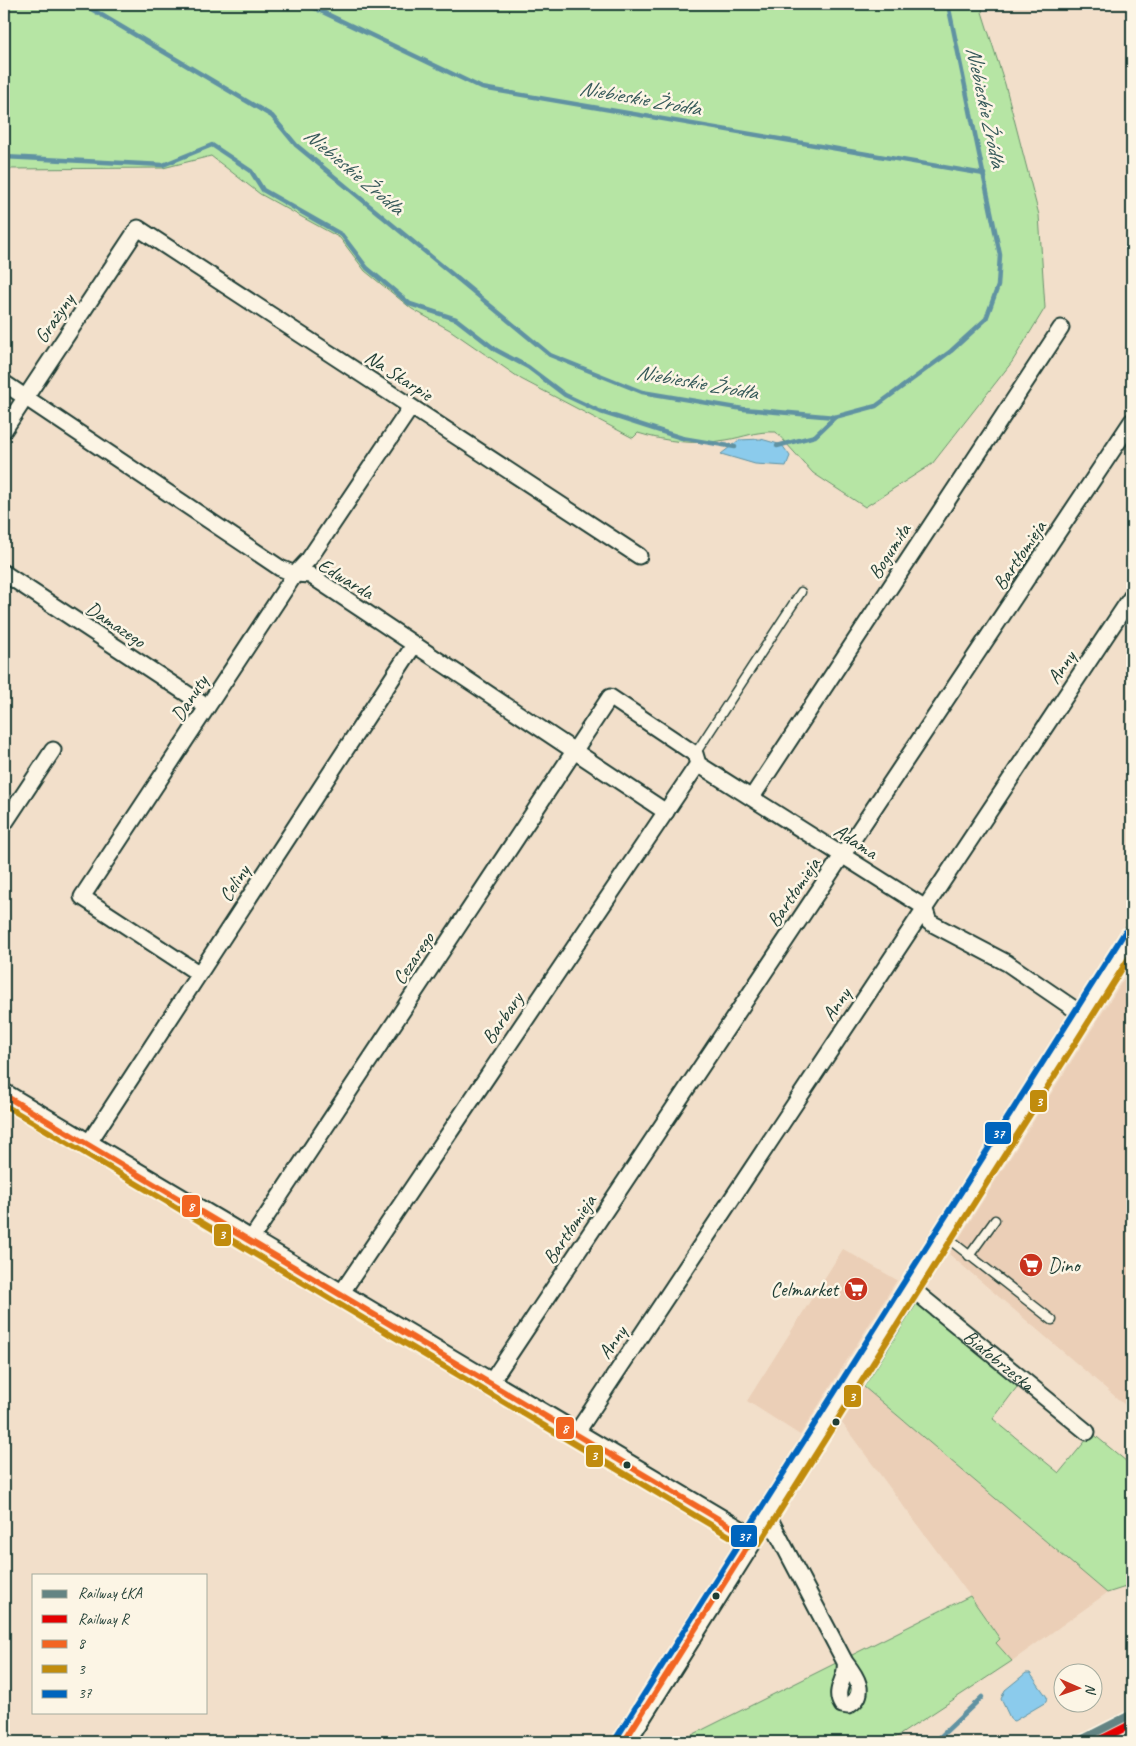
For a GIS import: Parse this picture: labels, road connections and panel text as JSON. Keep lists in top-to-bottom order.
{
  "streets": {
    "street": [
      "Grażyny",
      "Na Skarpie",
      "Bogumiła",
      "Bartłomieja",
      "Edwarda",
      "Damazego",
      "Anny",
      "Danuty",
      "Adama",
      "Celiny",
      "Cezarego",
      "Barbary",
      "Białobrzeska"
    ]
  },
  "crossings": [
    ["Grażyny", "Na Skarpie"],
    ["Grażyny", "Edwarda"],
    ["Na Skarpie", "Danuty"],
    ["Bogumiła", "Adama"],
    ["Bartłomieja", "Adama"],
    ["Edwarda", "Danuty"],
    ["Edwarda", "Celiny"],
    ["Edwarda", "Cezarego"],
    ["Edwarda", "Barbary"],
    ["Damazego", "Danuty"],
    ["Anny", "Adama"],
    ["Danuty", "Celiny"],
    ["Adama", "Cezarego"],
    ["Adama", "Barbary"]
  ],
  "water": ["Niebieskie Żródła", "Niebieskie Źródła"],
  "places": {
    "supermarket": ["Dino", "Celmarket"]
  },
  "lines": [
    "transit line 37",
    "transit line 3",
    "transit line 8",
    "rail line ŁKA",
    "rail line R"
  ],
  "legend": [
    "Railway ŁKA",
    "Railway R",
    "8",
    "3",
    "37"
  ],
  "north": "right"
}
